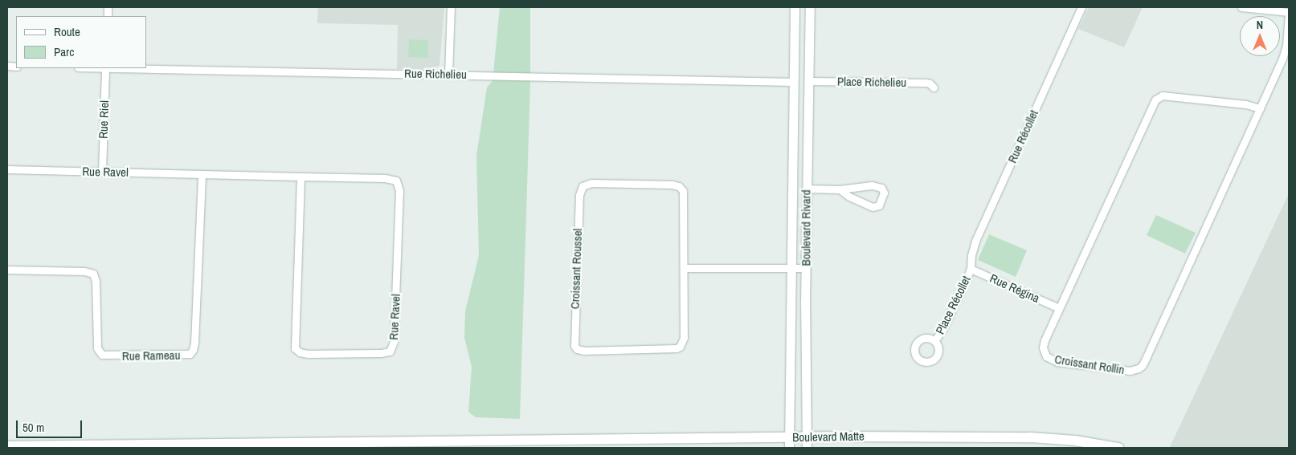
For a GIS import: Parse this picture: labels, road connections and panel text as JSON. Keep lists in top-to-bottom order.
{
  "streets": {
    "main road": ["Boulevard Matte"],
    "street": [
      "Rue Richelieu",
      "Place Richelieu",
      "Rue Riel",
      "Rue Récollet",
      "Rue Ravel",
      "Boulevard Rivard",
      "Croissant Roussel",
      "Rue Régina",
      "Place Récollet",
      "Rue Rameau",
      "Croissant Rollin"
    ]
  },
  "crossings": [
    ["Rue Richelieu", "Boulevard Rivard"],
    ["Place Richelieu", "Boulevard Rivard"],
    ["Rue Riel", "Rue Ravel"],
    ["Rue Récollet", "Rue Régina"],
    ["Rue Récollet", "Place Récollet"],
    ["Rue Ravel", "Rue Rameau"],
    ["Boulevard Rivard", "Boulevard Matte"],
    ["Rue Régina", "Place Récollet"],
    ["Rue Régina", "Croissant Rollin"]
  ],
  "legend": ["Route", "Parc"],
  "scale_bar": "50 m",
  "north": "top"
}
